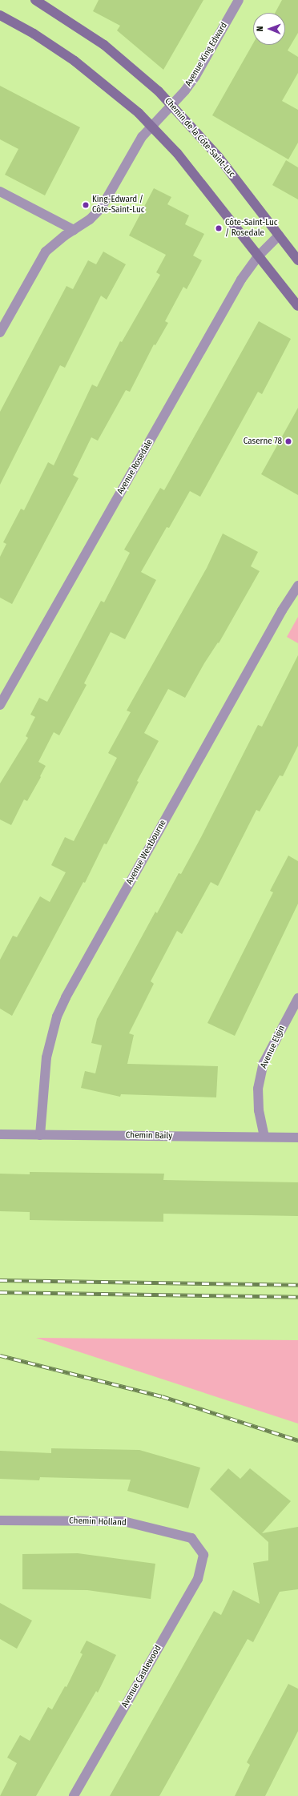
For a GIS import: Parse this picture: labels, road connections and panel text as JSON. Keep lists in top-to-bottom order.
{
  "streets": {
    "main road": ["Chemin de la Côte-Saint-Luc"],
    "street": [
      "Avenue King Edward",
      "Avenue Rosedale",
      "Avenue Westbourne",
      "Avenue Elgin",
      "Chemin Baily",
      "Chemin Holland",
      "Avenue Castlewood"
    ]
  },
  "crossings": [
    ["Avenue King Edward", "Chemin de la Côte-Saint-Luc"],
    ["Chemin de la Côte-Saint-Luc", "Avenue Rosedale"],
    ["Avenue Westbourne", "Chemin Baily"],
    ["Avenue Elgin", "Chemin Baily"],
    ["Chemin Holland", "Avenue Castlewood"]
  ],
  "places": ["King-Edward / Côte-Saint-Luc", "Côte-Saint-Luc / Rosedale", "Caserne 78"],
  "north": "left"
}
